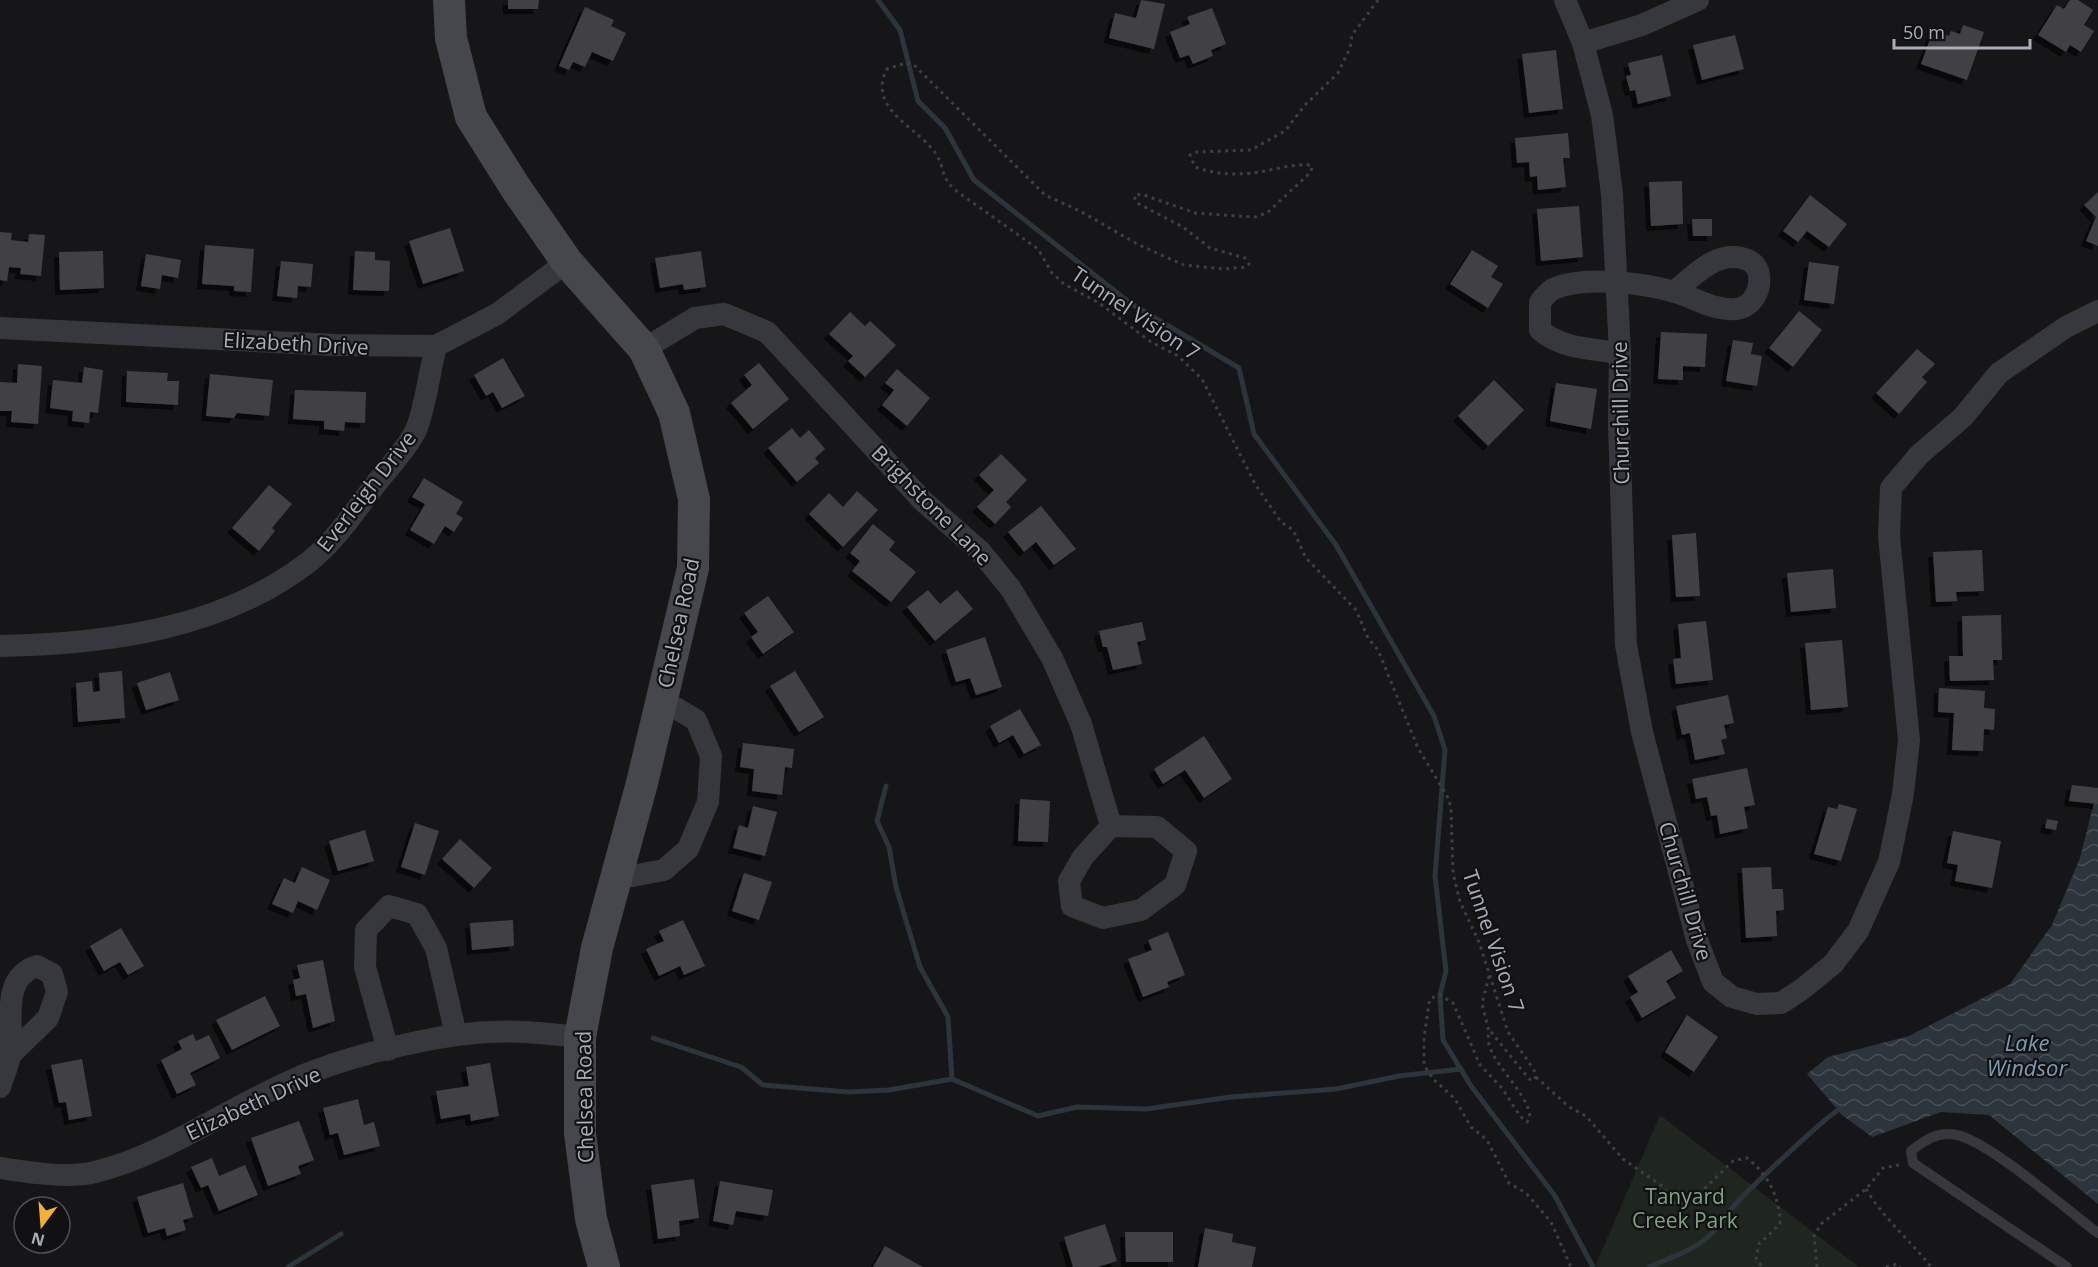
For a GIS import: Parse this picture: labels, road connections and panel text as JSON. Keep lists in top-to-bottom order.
{
  "streets": {
    "street": [
      "Elizabeth Drive",
      "Churchill Drive",
      "Everleigh Drive",
      "Brighstone Lane",
      "Chelsea Road"
    ],
    "path": ["Tunnel Vision 7"]
  },
  "crossings": [
    ["Elizabeth Drive", "Everleigh Drive"],
    ["Elizabeth Drive", "Chelsea Road"],
    ["Brighstone Lane", "Chelsea Road"]
  ],
  "water": ["Lake Windsor"],
  "parks": ["Tanyard Creek Park"],
  "scale_bar": "50 m",
  "north": "bottom"
}
